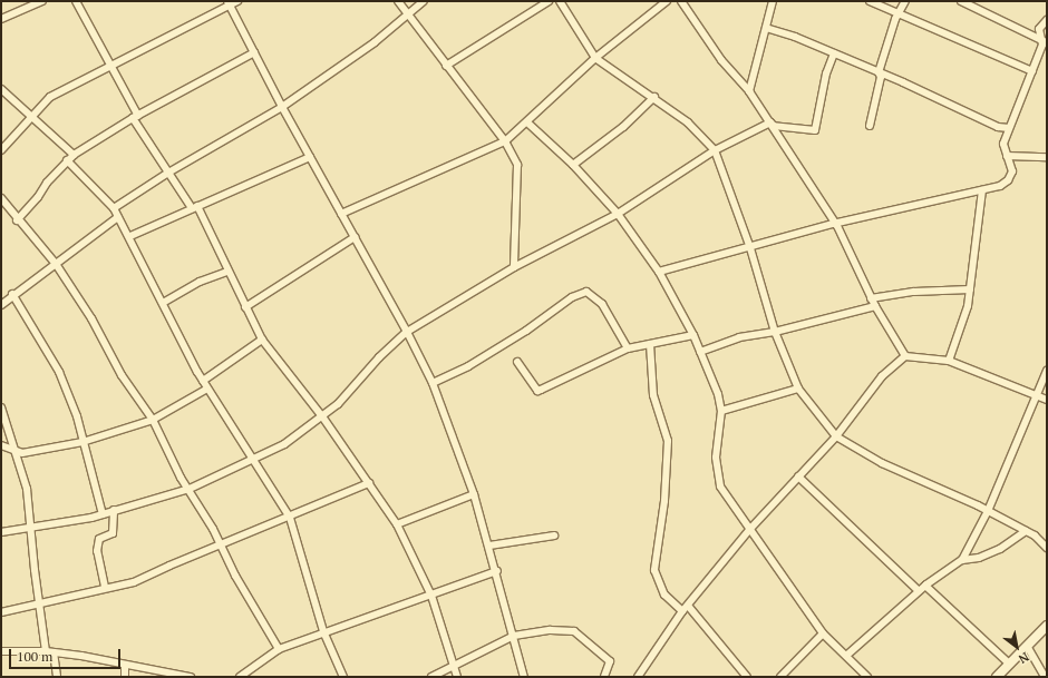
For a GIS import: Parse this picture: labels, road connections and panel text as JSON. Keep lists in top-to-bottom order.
{
  "scale_bar": "100 m",
  "north": "bottom right"
}
